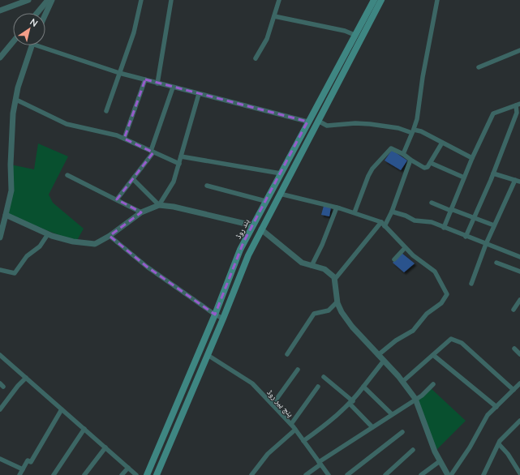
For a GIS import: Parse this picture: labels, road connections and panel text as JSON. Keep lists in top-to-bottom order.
{
  "streets": {
    "main road": ["بند روڈ"],
    "street": ["پنج پیر روڈ"]
  },
  "north": "top right"
}
